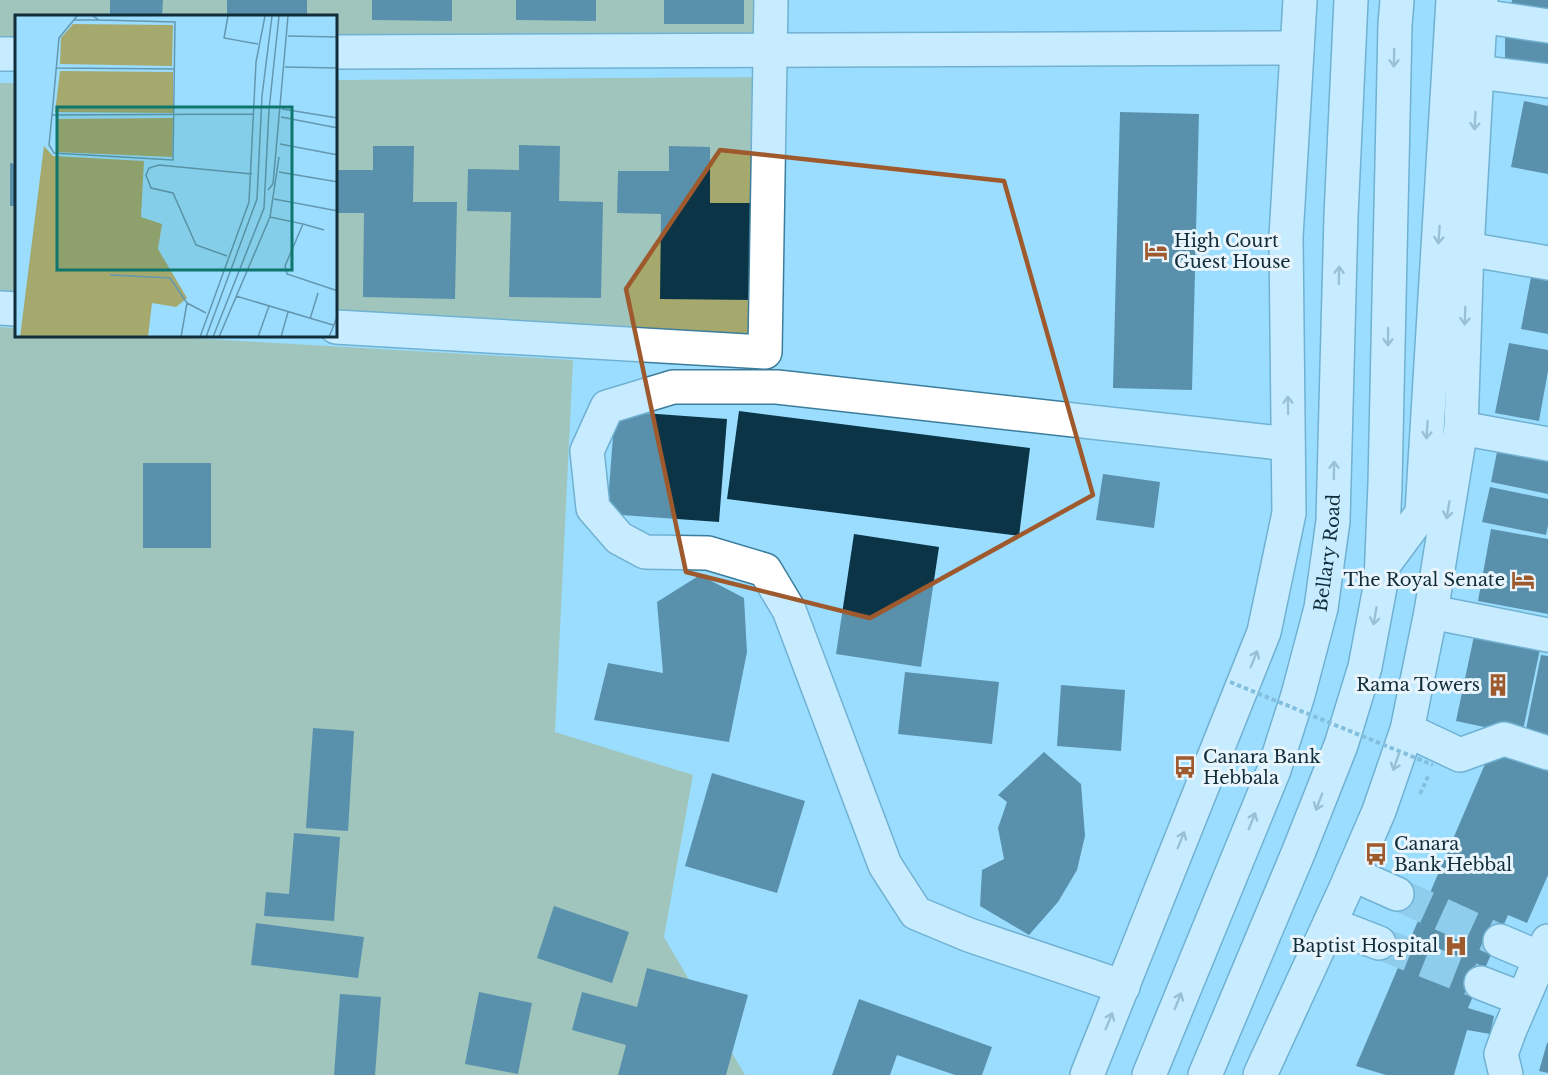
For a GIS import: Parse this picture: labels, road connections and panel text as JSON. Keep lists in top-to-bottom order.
{
  "streets": {
    "main road": ["Bellary Road"]
  },
  "places": {
    "hotel": ["High Court Guest House", "The Royal Senate"],
    "building": ["Rama Towers"],
    "bus stop": ["Canara Bank Hebbala", "Canara Bank Hebbal"],
    "hospital": ["Baptist Hospital"]
  }
}
